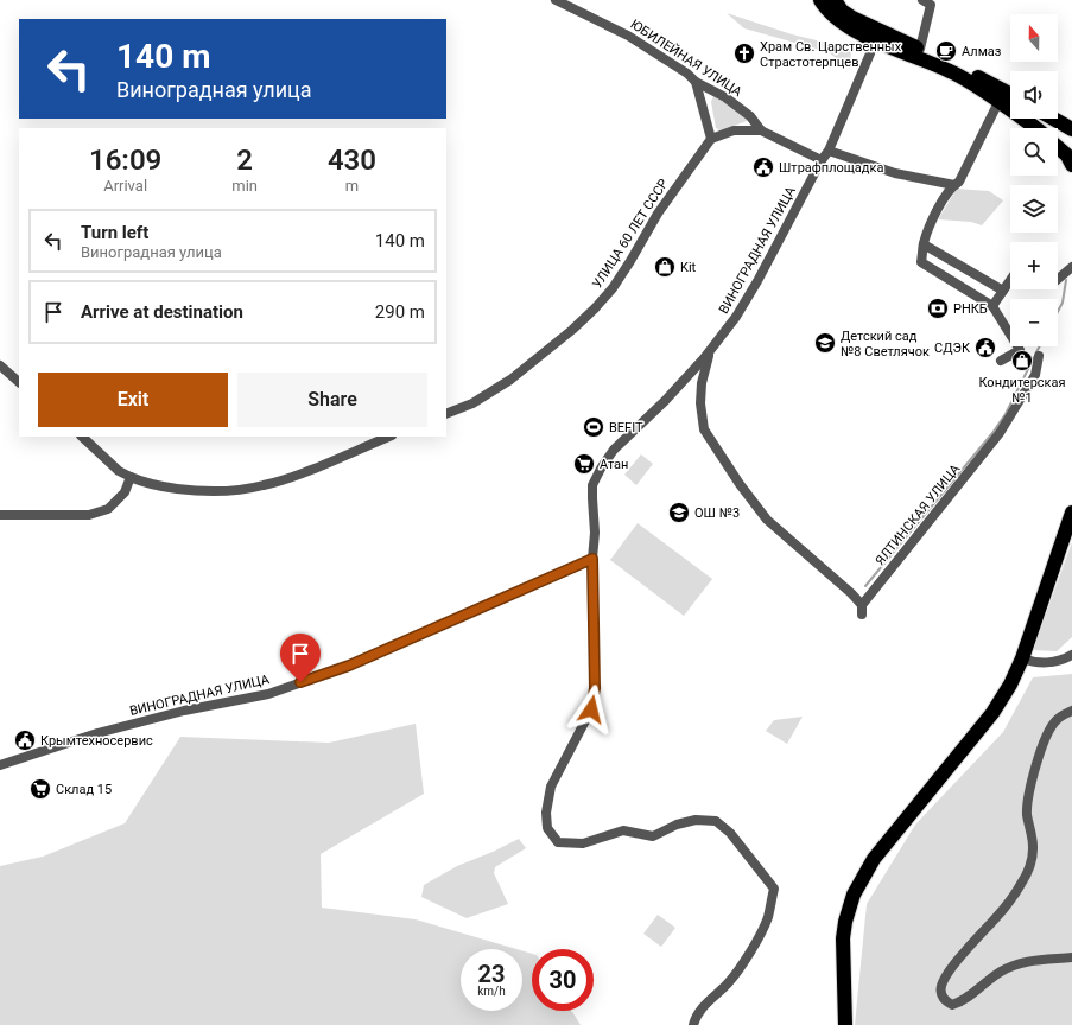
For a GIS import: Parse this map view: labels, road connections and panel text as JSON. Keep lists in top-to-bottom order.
{
  "streets": {
    "street": [
      "ЮБИЛЕЙНАЯ УЛИЦА",
      "УЛИЦА 60 ЛЕТ СССР",
      "ВИНОГРАДНАЯ УЛИЦА",
      "ЯЛТИНСКАЯ УЛИЦА"
    ]
  },
  "crossings": [
    ["ЮБИЛЕЙНАЯ УЛИЦА", "ВИНОГРАДНАЯ УЛИЦА"],
    ["ВИНОГРАДНАЯ УЛИЦА", "ЯЛТИНСКАЯ УЛИЦА"]
  ],
  "places": {
    "cafe": ["Алмаз"],
    "church": ["Храм Св. Царственных Страстотерпцев"],
    "public building": ["Штрафплощадка", "СДЭК", "Крымтехносервис"],
    "shop": ["Kit", "Кондитерская №1"],
    "bank": ["РНКБ"],
    "school or university": ["Детский сад №8 Светлячок", "ОШ №3"],
    "sports": ["BEFIT"],
    "supermarket": ["Атан", "Склад 15"]
  },
  "north": "top",
  "page": {
    "map_buttons": ["+", "−"],
    "turn": ["140 m", "Виноградная улица"],
    "eta": [
      "16:09",
      "Arrival",
      "2",
      "min",
      "430",
      "m"
    ],
    "list": [
      {
        "name": "Turn left",
        "note": "Виноградная улица",
        "value": "140 m"
      },
      {
        "name": "Arrive at destination",
        "value": "290 m"
      }
    ],
    "buttons": ["Exit", "Share"],
    "speed": "23 km/h",
    "limit": "30"
  }
}
